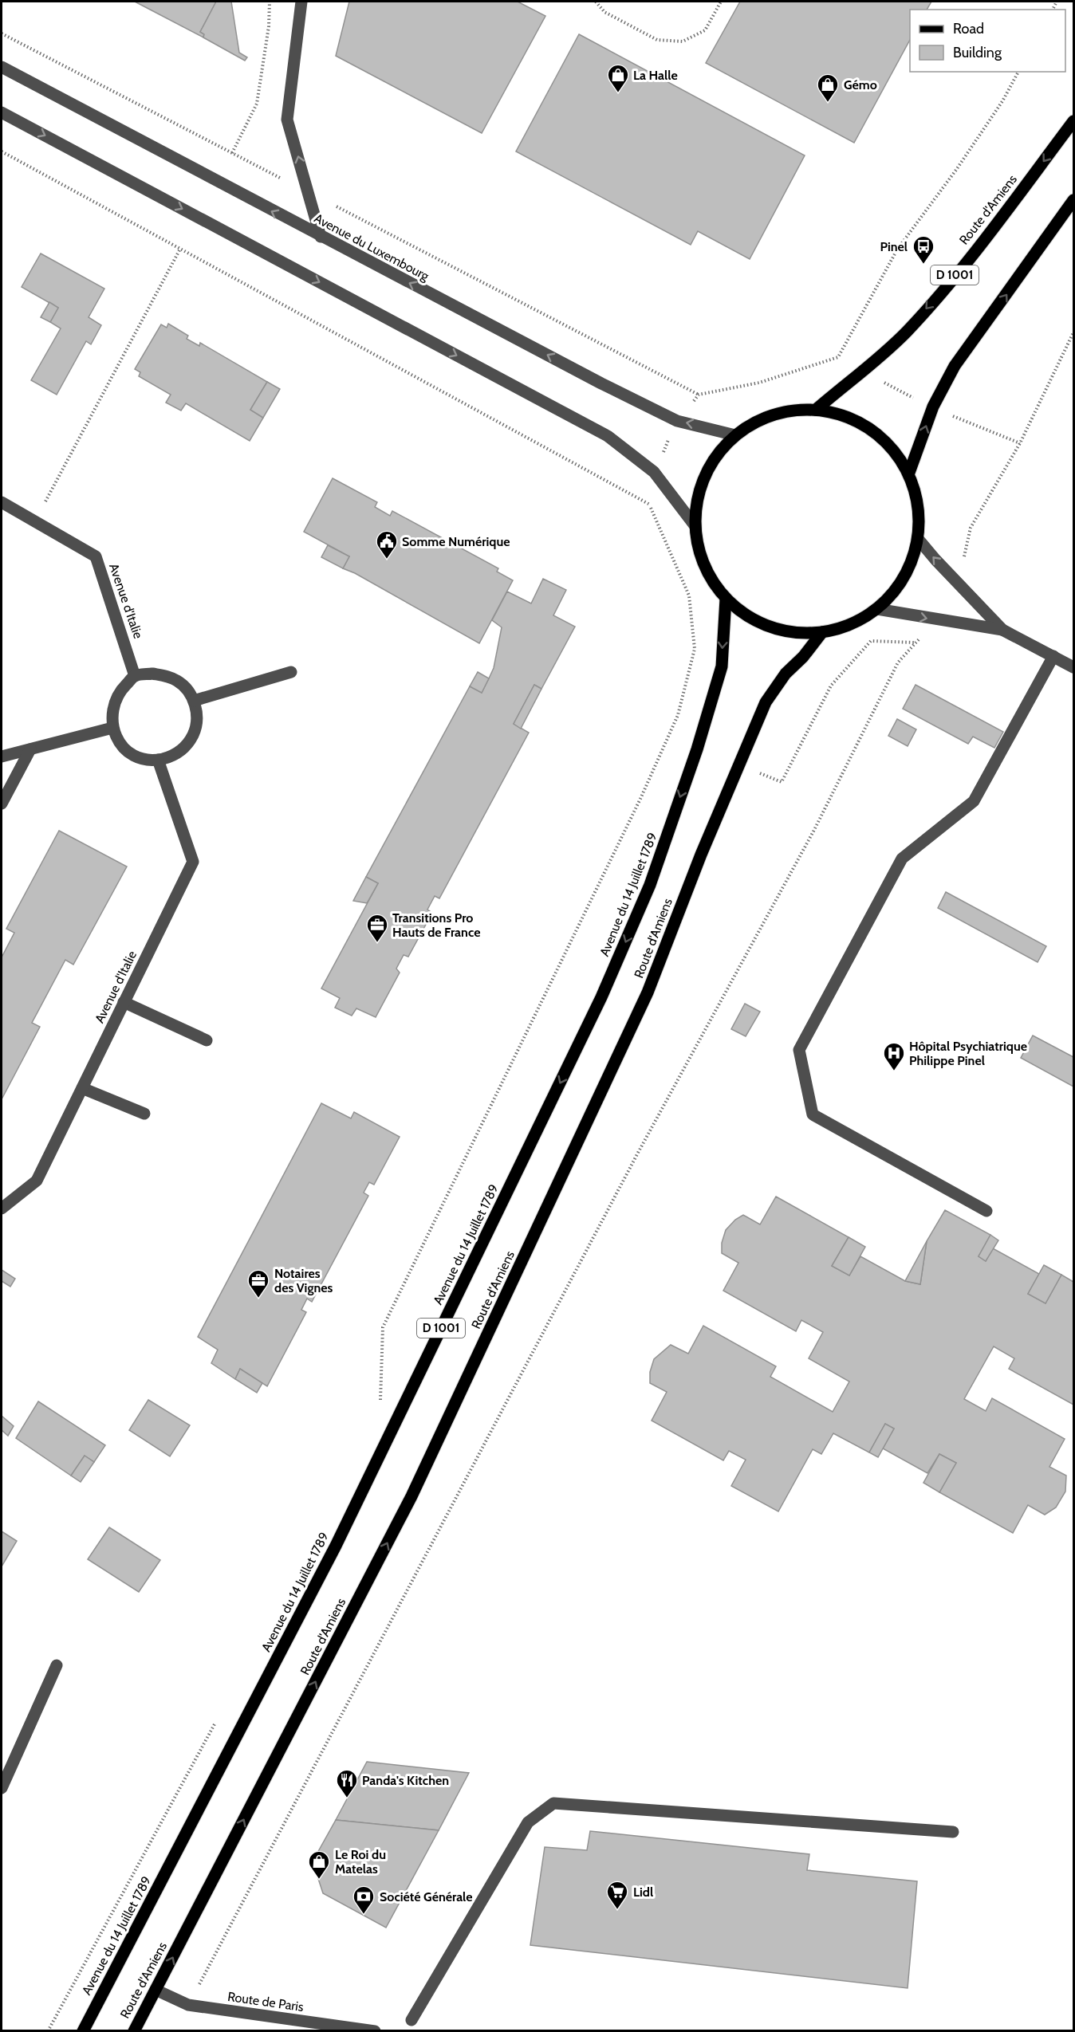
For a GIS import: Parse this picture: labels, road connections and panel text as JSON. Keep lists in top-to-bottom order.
{
  "streets": {
    "main road": ["Route d'Amiens", "D 1001", "Avenue du 14 Juillet 1789"],
    "street": ["Avenue du Luxembourg", "Avenue d'Italie", "Route de Paris"]
  },
  "crossings": [
    ["Route d'Amiens", "Route de Paris"]
  ],
  "one_way": ["Avenue du 14 Juillet 1789"],
  "places": {
    "shop": ["La Halle", "Gémo", "Le Roi du Matelas"],
    "bus stop": ["Pinel"],
    "public building": ["Somme Numérique"],
    "office": ["Transitions Pro Hauts de France", "Notaires des Vignes"],
    "hospital": ["Hôpital Psychiatrique Philippe Pinel"],
    "restaurant": ["Panda's Kitchen"],
    "supermarket": ["Lidl"],
    "bank": ["Société Générale"]
  },
  "legend": ["Road", "Building"]
}
